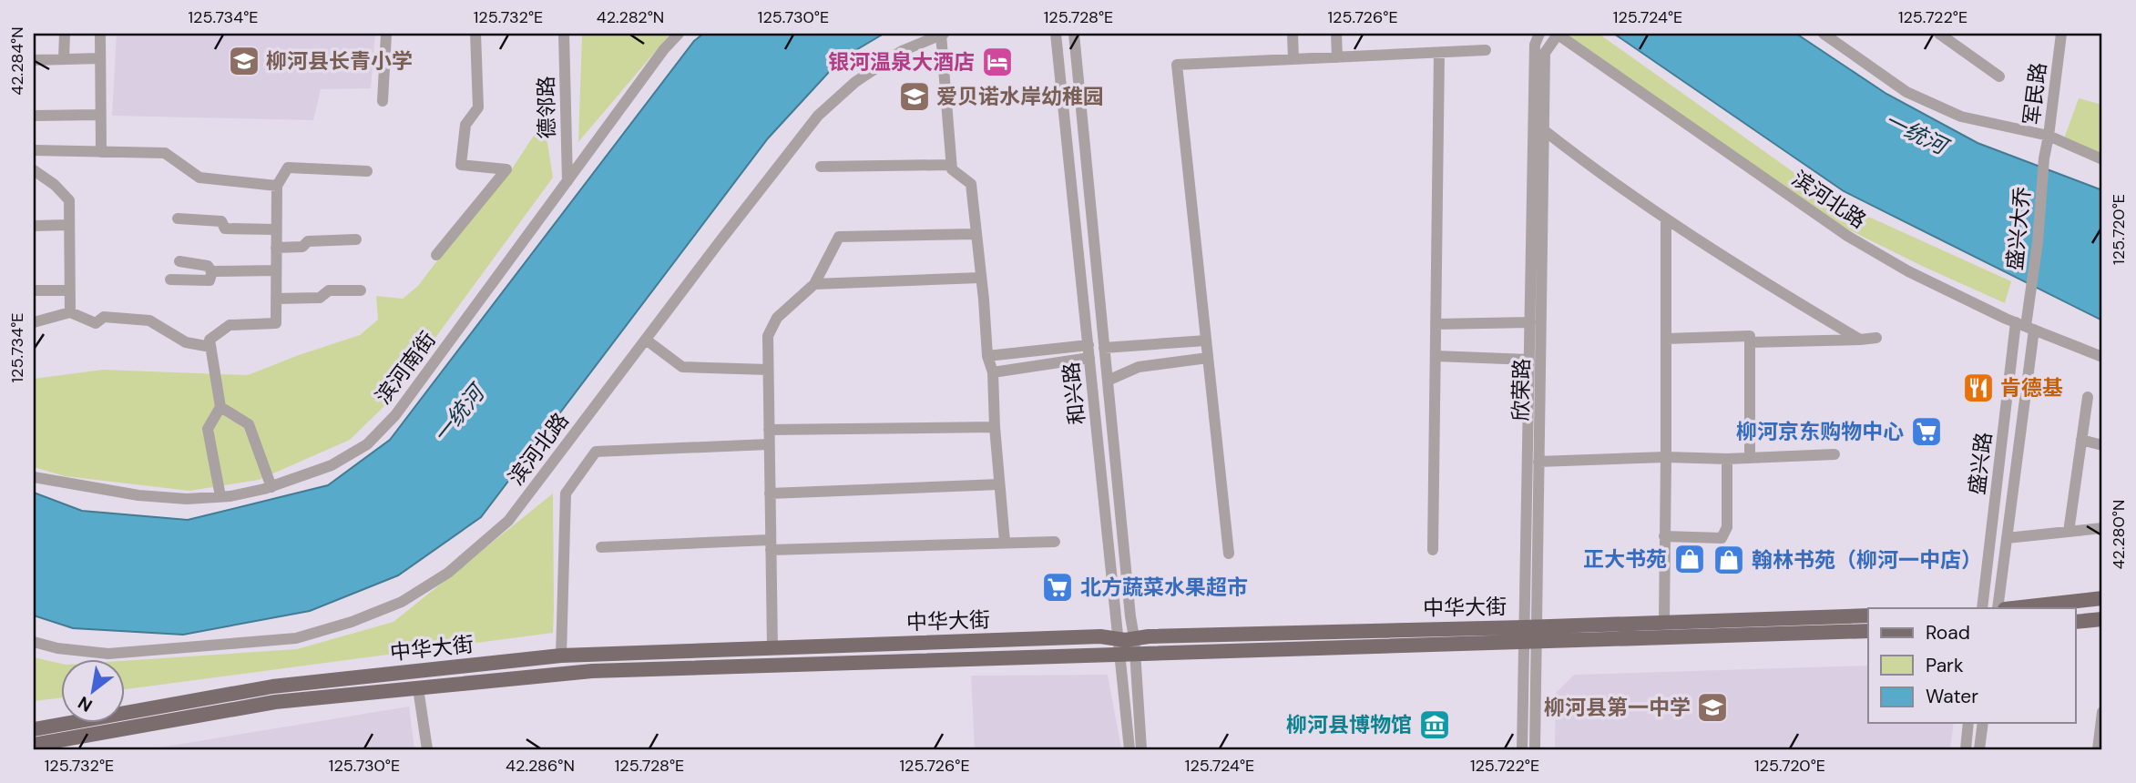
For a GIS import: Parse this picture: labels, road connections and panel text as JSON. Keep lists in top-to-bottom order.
{
  "streets": {
    "main road": ["中华大街"],
    "street": [
      "军民路",
      "德邻路",
      "滨河北路",
      "盛兴大乔",
      "滨河南街",
      "欣荣路",
      "和兴路",
      "盛兴路"
    ]
  },
  "crossings": [
    ["军民路", "盛兴大乔"],
    ["德邻路", "滨河南街"],
    ["滨河北路", "盛兴大乔"],
    ["滨河北路", "欣荣路"],
    ["滨河北路", "盛兴路"],
    ["盛兴大乔", "盛兴路"],
    ["欣荣路", "中华大街"],
    ["和兴路", "中华大街"]
  ],
  "water": ["一统河"],
  "places": {
    "school or university": ["柳河县长青小学", "爱贝诺水岸幼稚园", "柳河县第一中学"],
    "hotel": ["银河温泉大酒店"],
    "restaurant": ["肯德基"],
    "supermarket": ["柳河京东购物中心", "北方蔬菜水果超市"],
    "shop": ["正大书苑", "翰林书苑（柳河一中店）"],
    "museum": ["柳河县博物馆"]
  },
  "legend": ["Road", "Park", "Water"],
  "north": "bottom left",
  "coordinates": [
    "125.734°E",
    "125.732°E",
    "42.282°N",
    "125.730°E",
    "125.728°E",
    "125.726°E",
    "125.724°E",
    "125.722°E",
    "42.284°N",
    "125.720°E",
    "42.280°N",
    "42.286°N"
  ]
}
